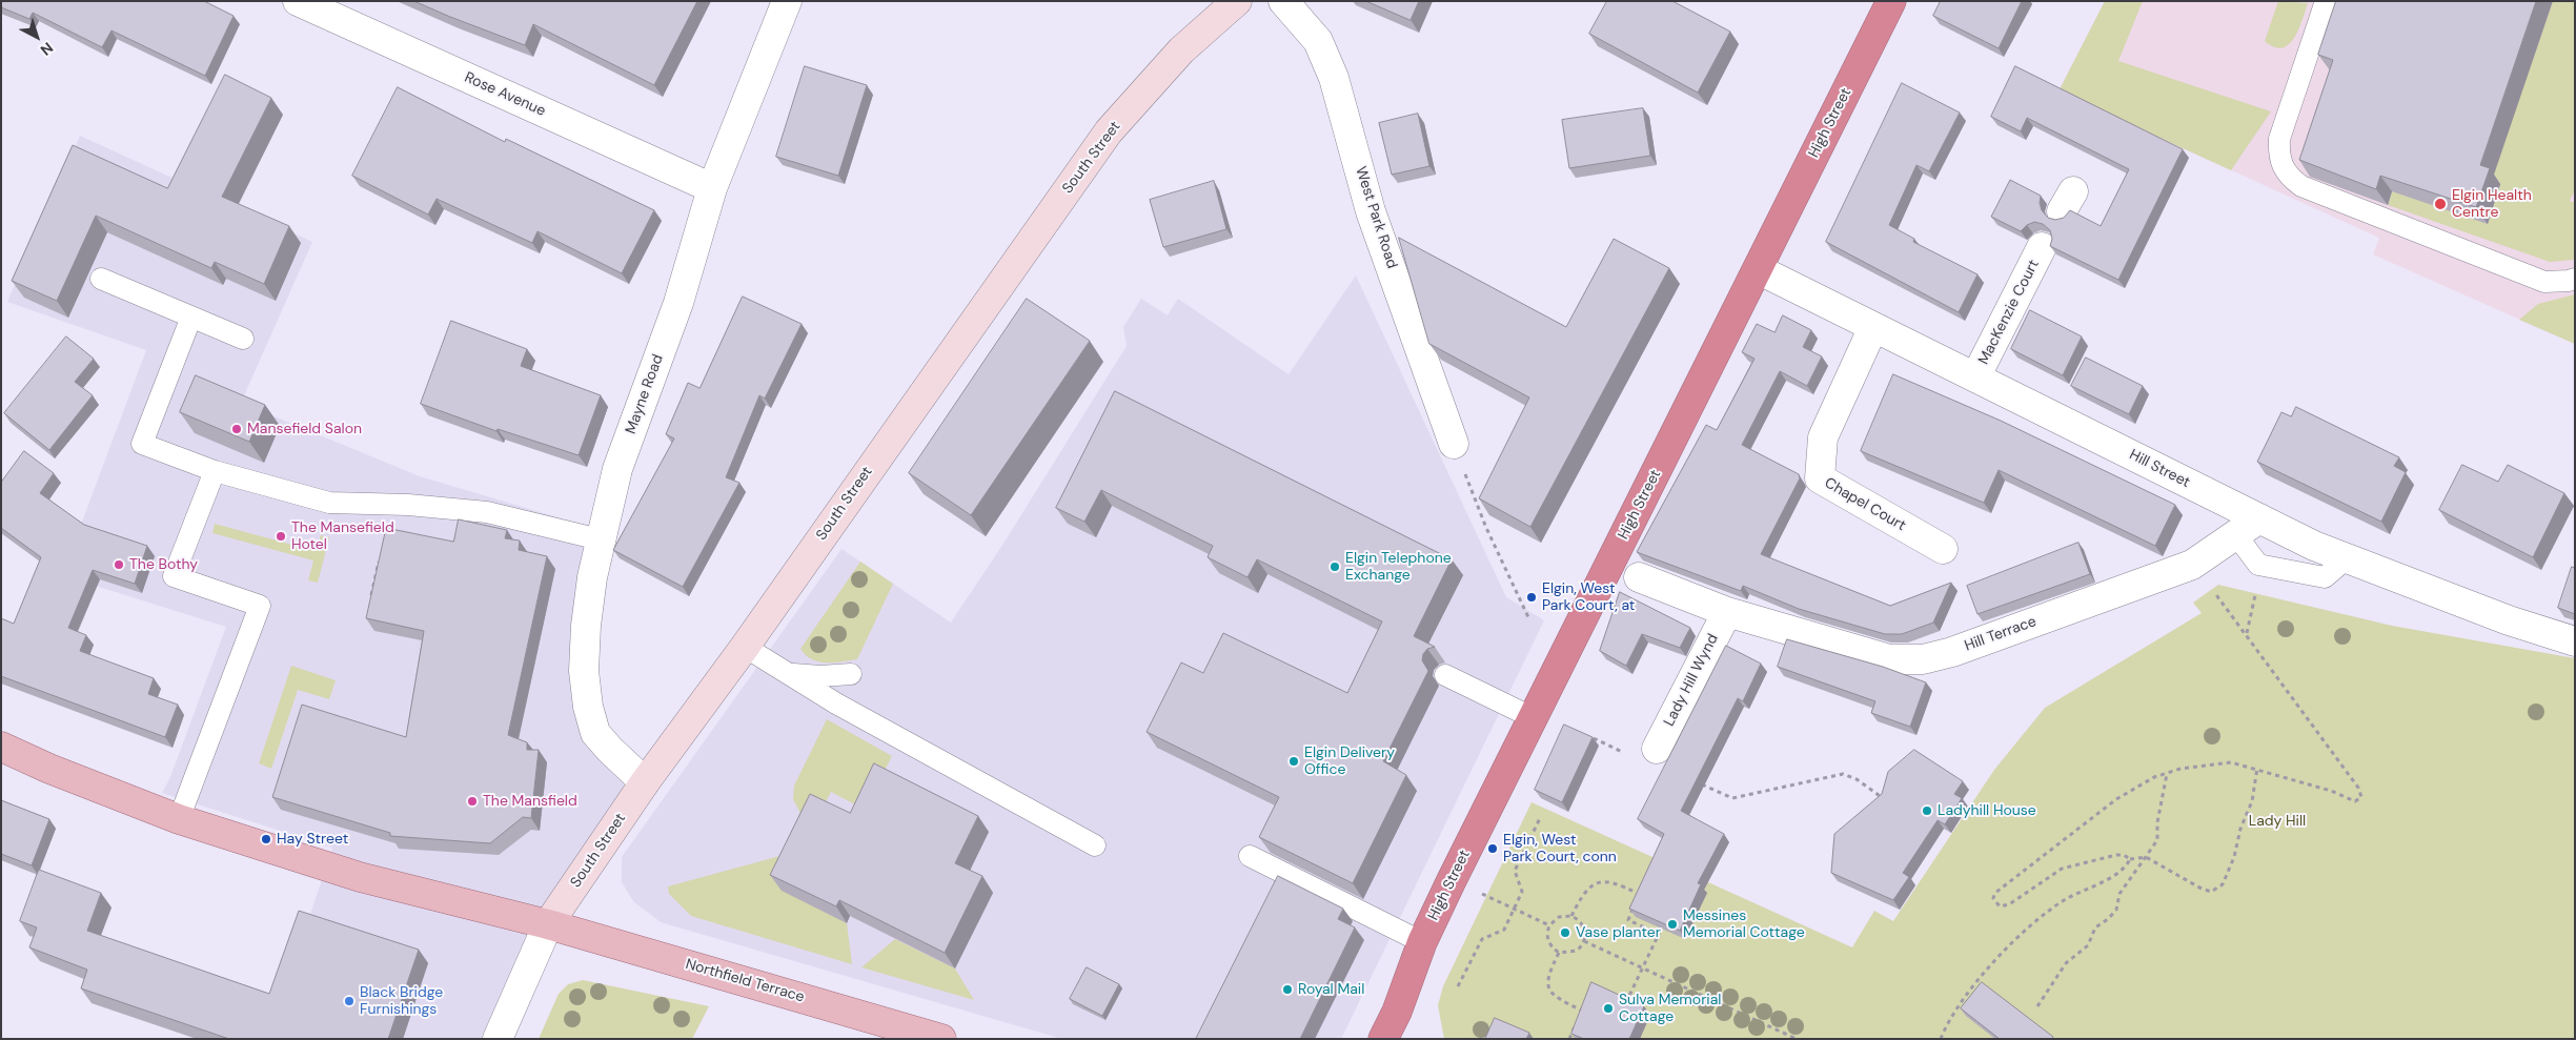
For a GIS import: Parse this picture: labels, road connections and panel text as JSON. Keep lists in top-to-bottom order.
{
  "streets": {
    "highway": ["High Street"],
    "main road": ["Northfield Terrace"],
    "street": [
      "Rose Avenue",
      "South Street",
      "West Park Road",
      "MacKenzie Court",
      "Mayne Road",
      "Hill Street",
      "Chapel Court",
      "Hill Terrace",
      "Lady Hill Wynd"
    ]
  },
  "crossings": [
    ["Rose Avenue", "Mayne Road"],
    ["High Street", "Hill Street"],
    ["South Street", "Mayne Road"],
    ["South Street", "Northfield Terrace"],
    ["MacKenzie Court", "Hill Street"],
    ["Hill Street", "Chapel Court"],
    ["Hill Street", "Hill Terrace"],
    ["Hill Terrace", "Lady Hill Wynd"]
  ],
  "parks": ["Lady Hill"],
  "places": [
    "Elgin Health Centre",
    "Mansefield Salon",
    "The Mansefield Hotel",
    "The Bothy",
    "Elgin Telephone Exchange",
    "Elgin, West Park Court, at",
    "Elgin Delivery Office",
    "The Mansfield",
    "Ladyhill House",
    "Hay Street",
    "Elgin, West Park Court, conn",
    "Messines Memorial Cottage",
    "Vase planter",
    "Royal Mail",
    "Black Bridge Furnishings",
    "Sulva Memorial Cottage"
  ],
  "north": "bottom right"
}
